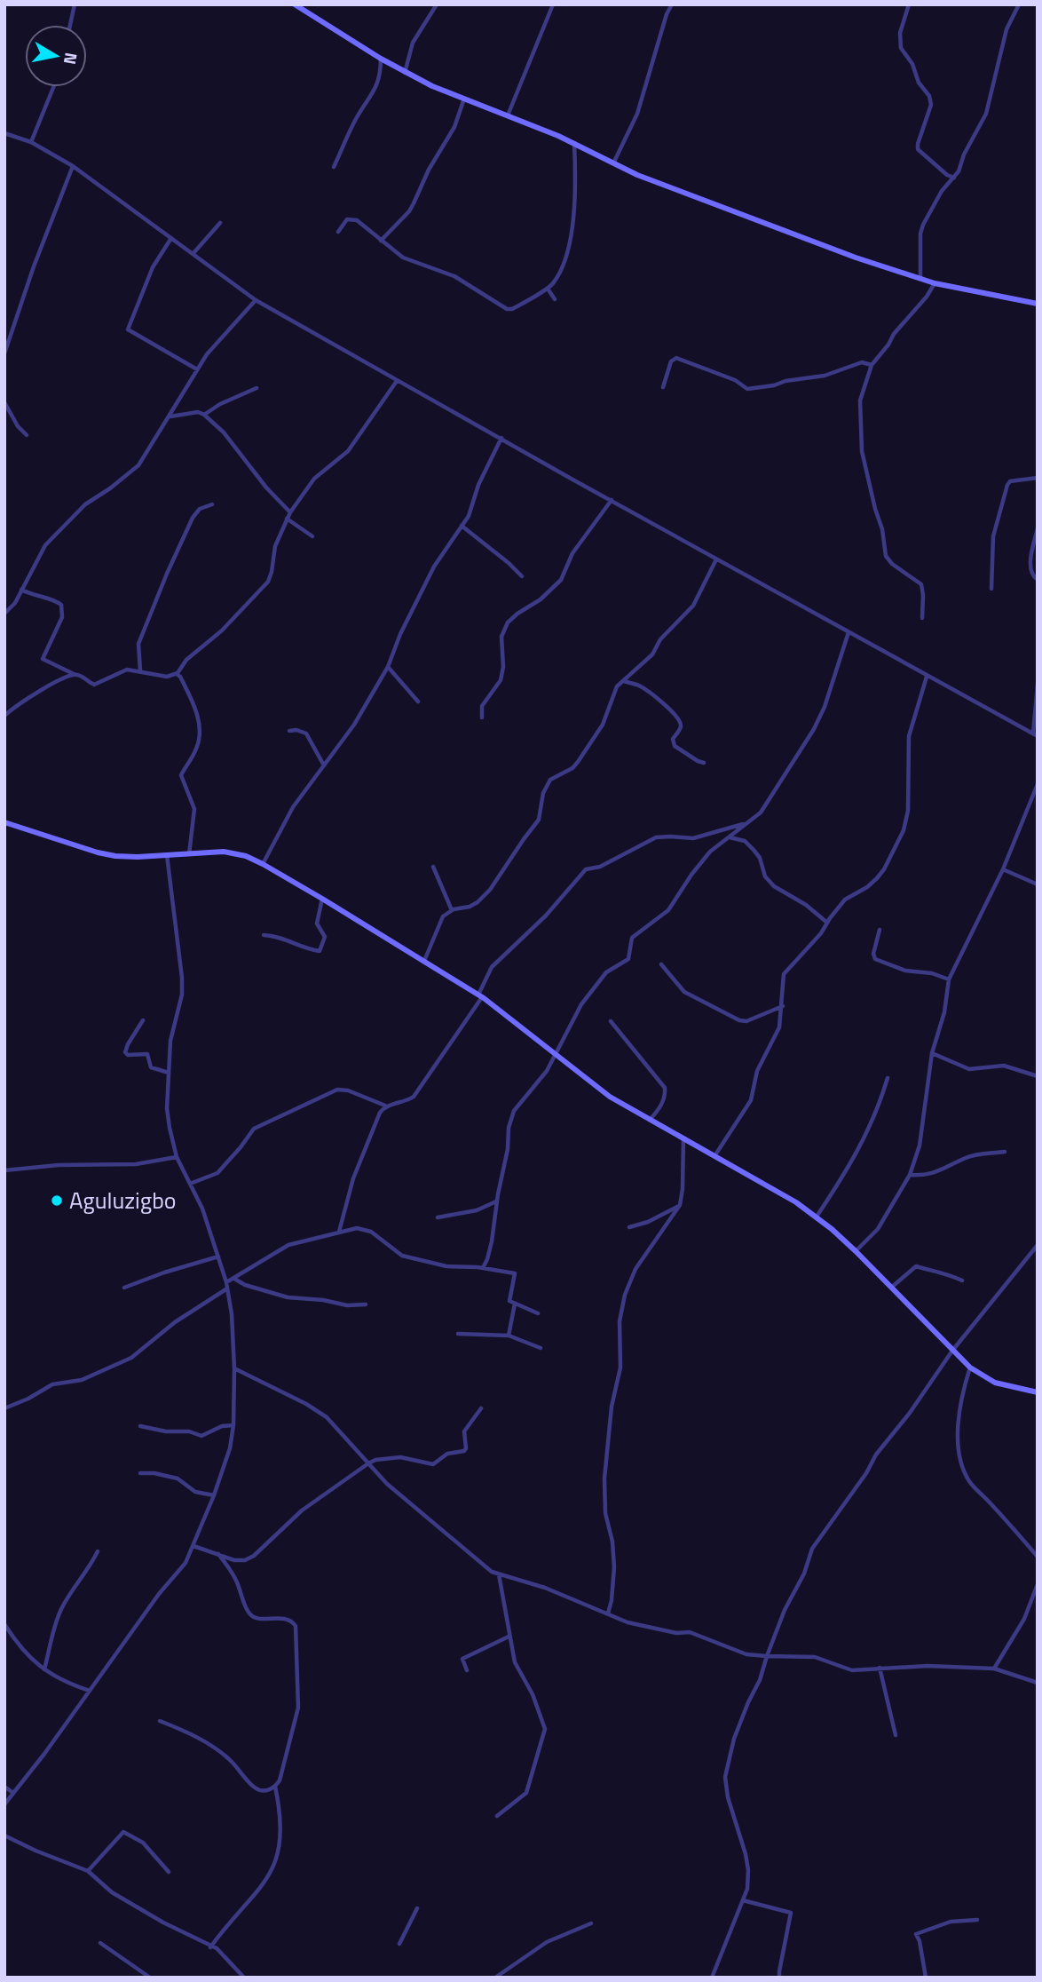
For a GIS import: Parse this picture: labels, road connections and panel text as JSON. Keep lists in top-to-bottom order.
{
  "places": ["Aguluzigbo"],
  "north": "right"
}
